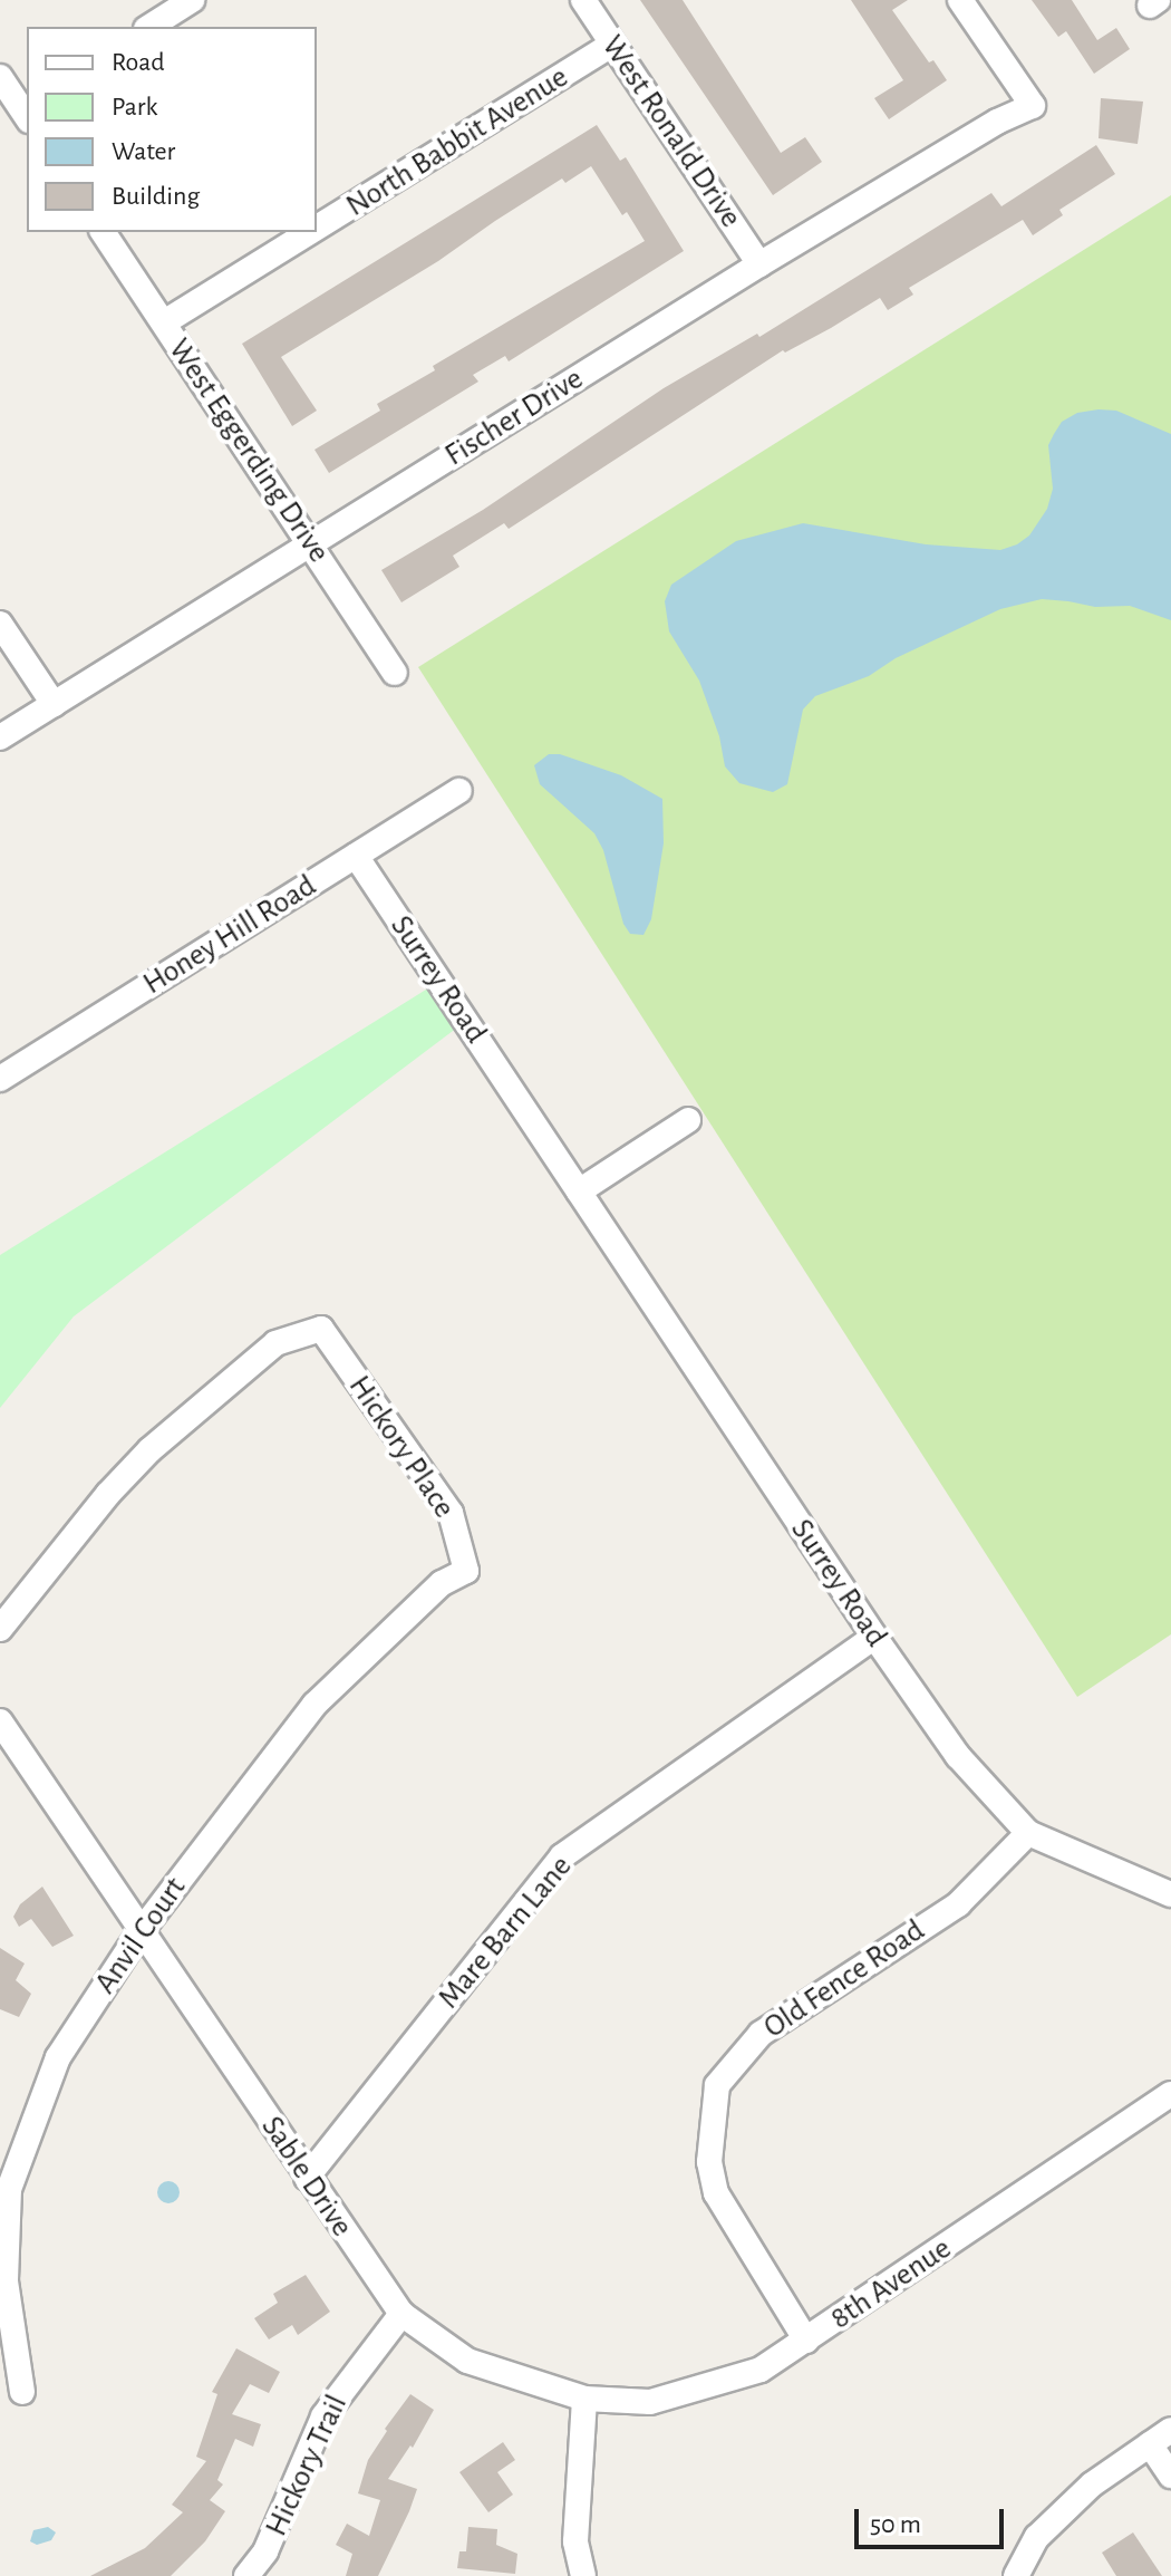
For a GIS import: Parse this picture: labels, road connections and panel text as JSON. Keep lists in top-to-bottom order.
{
  "streets": {
    "street": [
      "West Ronald Drive",
      "North Babbit Avenue",
      "Fischer Drive",
      "West Eggerding Drive",
      "Honey Hill Road",
      "Surrey Road",
      "Hickory Place",
      "Mare Barn Lane",
      "Anvil Court",
      "Old Fence Road",
      "Sable Drive",
      "8th Avenue",
      "Hickory Trail"
    ]
  },
  "crossings": [
    ["West Ronald Drive", "North Babbit Avenue"],
    ["West Ronald Drive", "Fischer Drive"],
    ["North Babbit Avenue", "West Eggerding Drive"],
    ["Fischer Drive", "West Eggerding Drive"],
    ["Honey Hill Road", "Surrey Road"],
    ["Surrey Road", "Mare Barn Lane"],
    ["Surrey Road", "Old Fence Road"],
    ["Hickory Place", "Anvil Court"],
    ["Mare Barn Lane", "Sable Drive"],
    ["Anvil Court", "Sable Drive"],
    ["Old Fence Road", "8th Avenue"],
    ["Sable Drive", "8th Avenue"],
    ["Sable Drive", "Hickory Trail"]
  ],
  "legend": [
    "Road",
    "Park",
    "Water",
    "Building"
  ],
  "scale_bar": "50 m"
}
